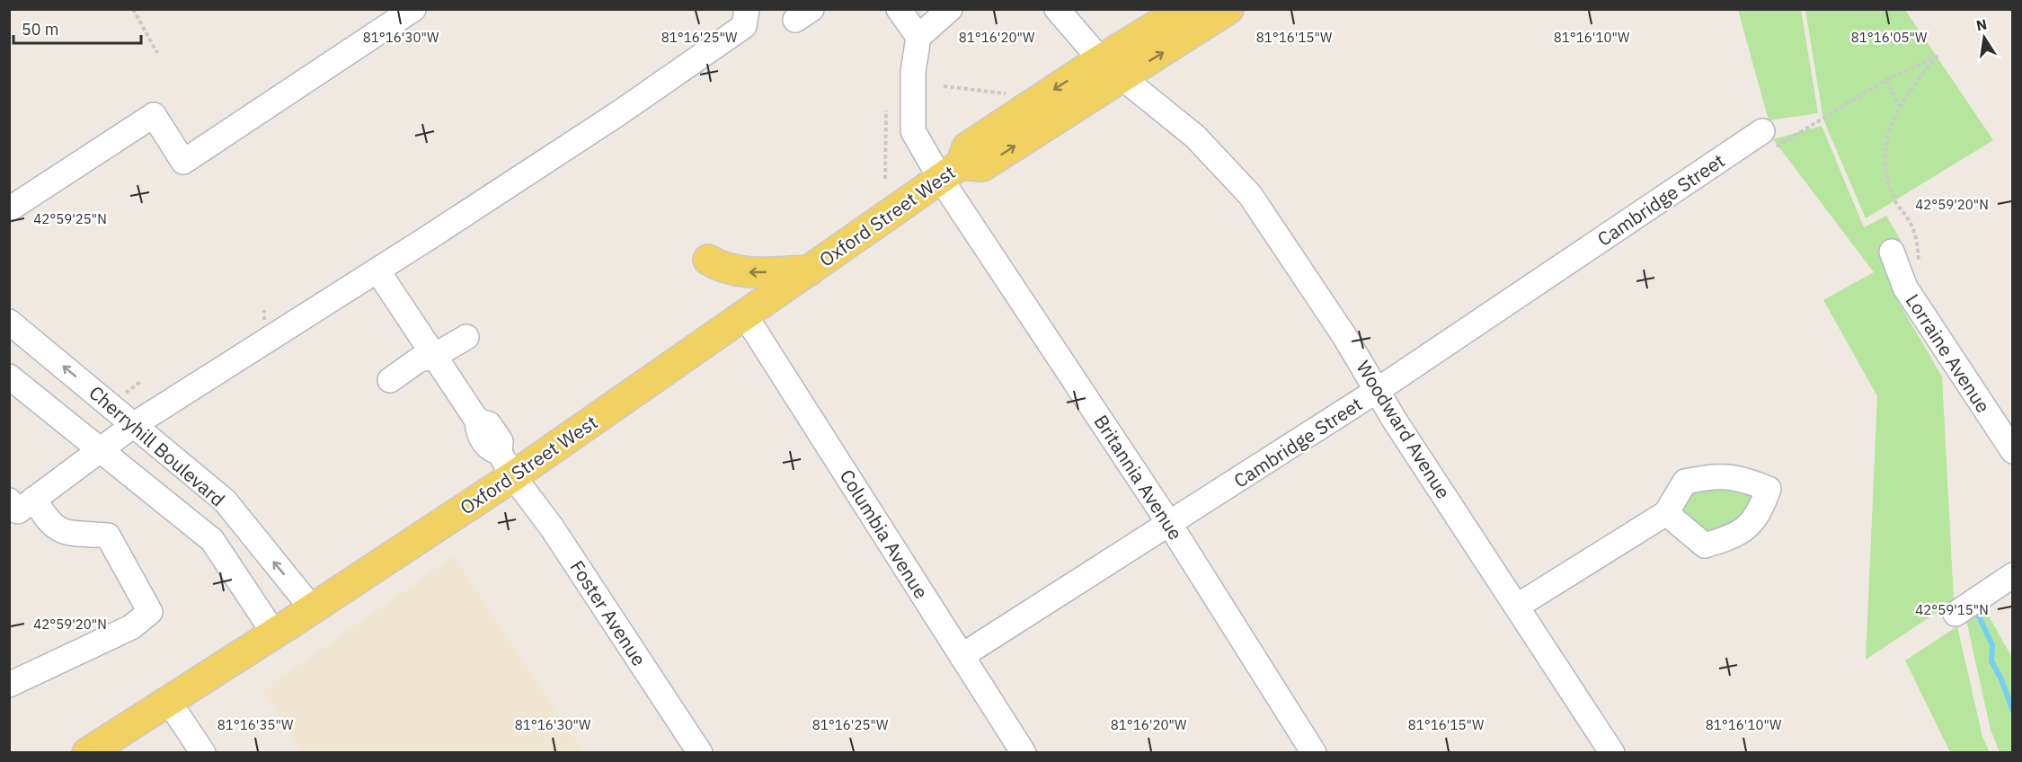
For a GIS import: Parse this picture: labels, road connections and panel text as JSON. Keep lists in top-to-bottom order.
{
  "streets": {
    "main road": ["Oxford Street West"],
    "street": [
      "Cambridge Street",
      "Lorraine Avenue",
      "Woodward Avenue",
      "Cherryhill Boulevard",
      "Britannia Avenue",
      "Columbia Avenue",
      "Foster Avenue"
    ]
  },
  "crossings": [
    ["Cambridge Street", "Woodward Avenue"],
    ["Cambridge Street", "Britannia Avenue"],
    ["Cambridge Street", "Columbia Avenue"],
    ["Oxford Street West", "Woodward Avenue"],
    ["Oxford Street West", "Cherryhill Boulevard"],
    ["Oxford Street West", "Britannia Avenue"],
    ["Oxford Street West", "Columbia Avenue"],
    ["Oxford Street West", "Foster Avenue"]
  ],
  "scale_bar": "50 m",
  "north": "top",
  "coordinates": [
    "81°16'30\"W",
    "81°16'25\"W",
    "81°16'20\"W",
    "81°16'15\"W",
    "81°16'10\"W",
    "81°16'05\"W",
    "42°59'20\"N",
    "42°59'25\"N",
    "42°59'15\"N",
    "81°16'35\"W"
  ]
}
